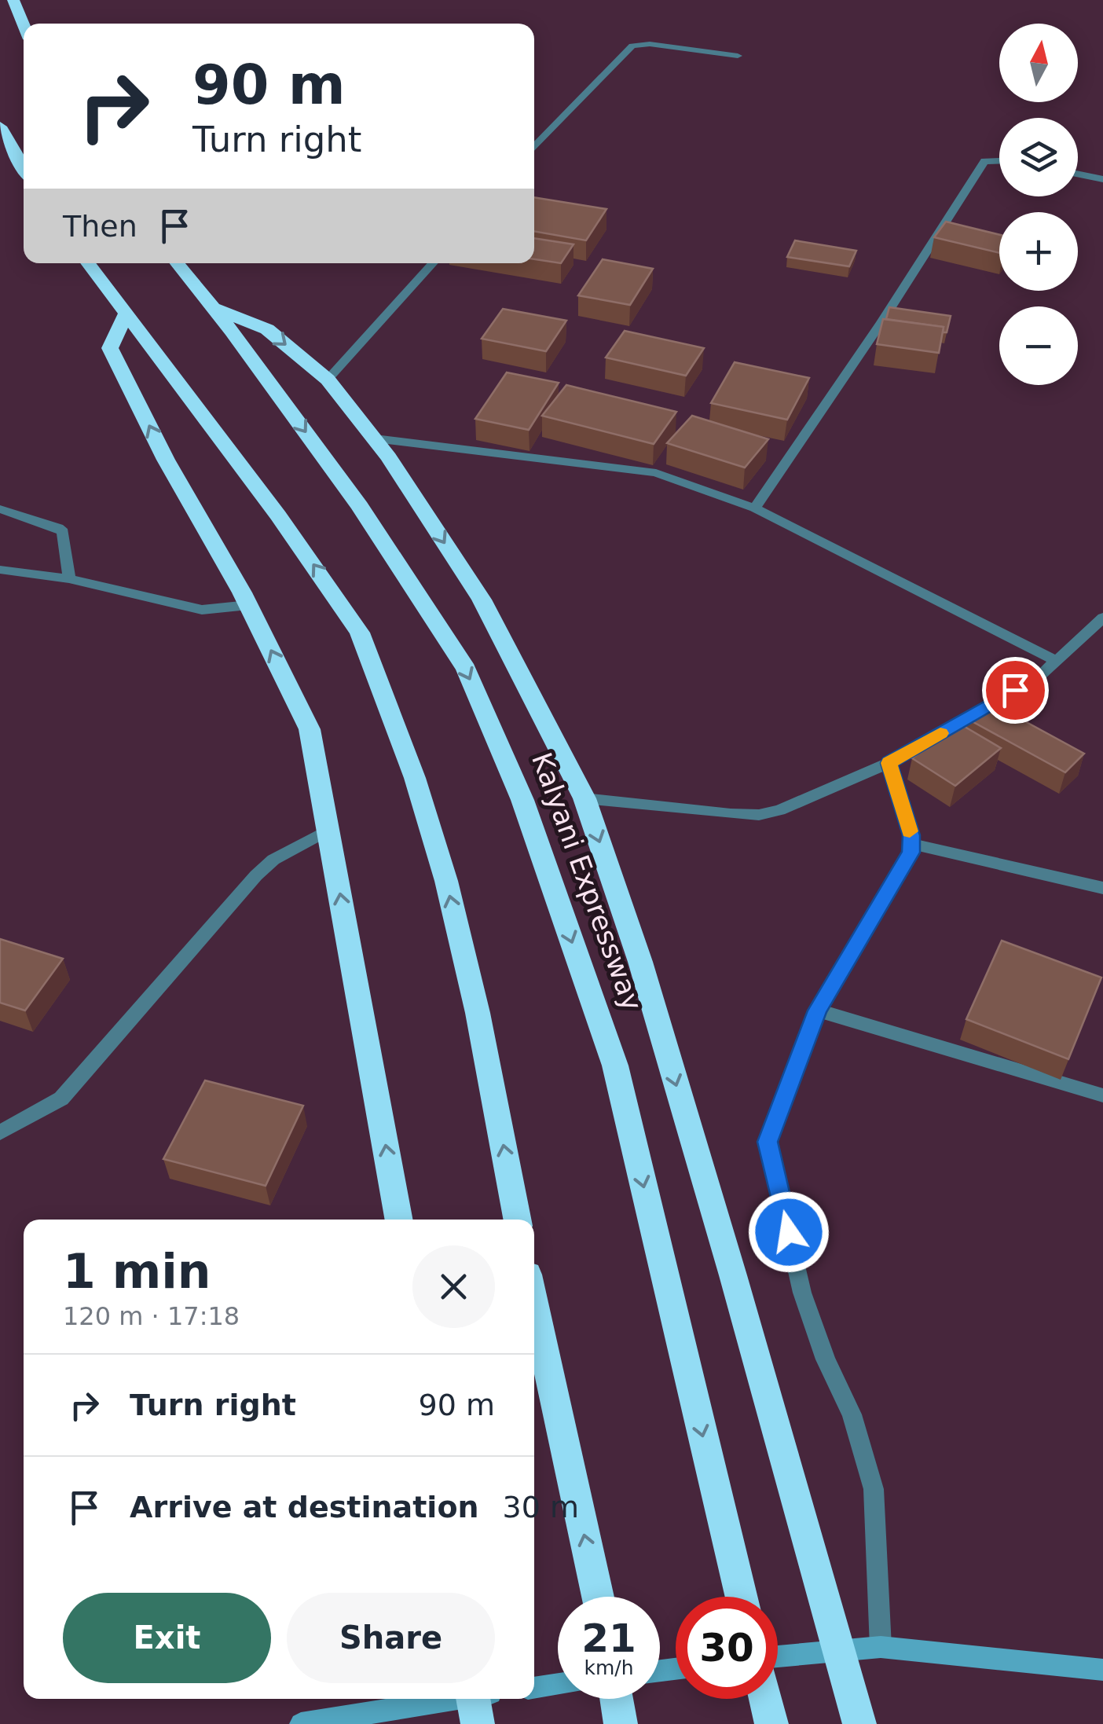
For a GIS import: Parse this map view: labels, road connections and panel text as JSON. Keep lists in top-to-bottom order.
{
  "streets": {
    "highway": ["Kalyani Expressway"]
  },
  "north": "top",
  "page": {
    "map_buttons": ["+", "−"],
    "turn": ["90 m", "Turn right"],
    "then": "Then",
    "heading": ["1 min", "120 m · 17:18"],
    "list": [
      {
        "name": "Turn right",
        "value": "90 m"
      },
      {
        "name": "Arrive at destination",
        "value": "30 m"
      }
    ],
    "buttons": ["Exit", "Share"],
    "speed": "21 km/h",
    "limit": "30"
  }
}
